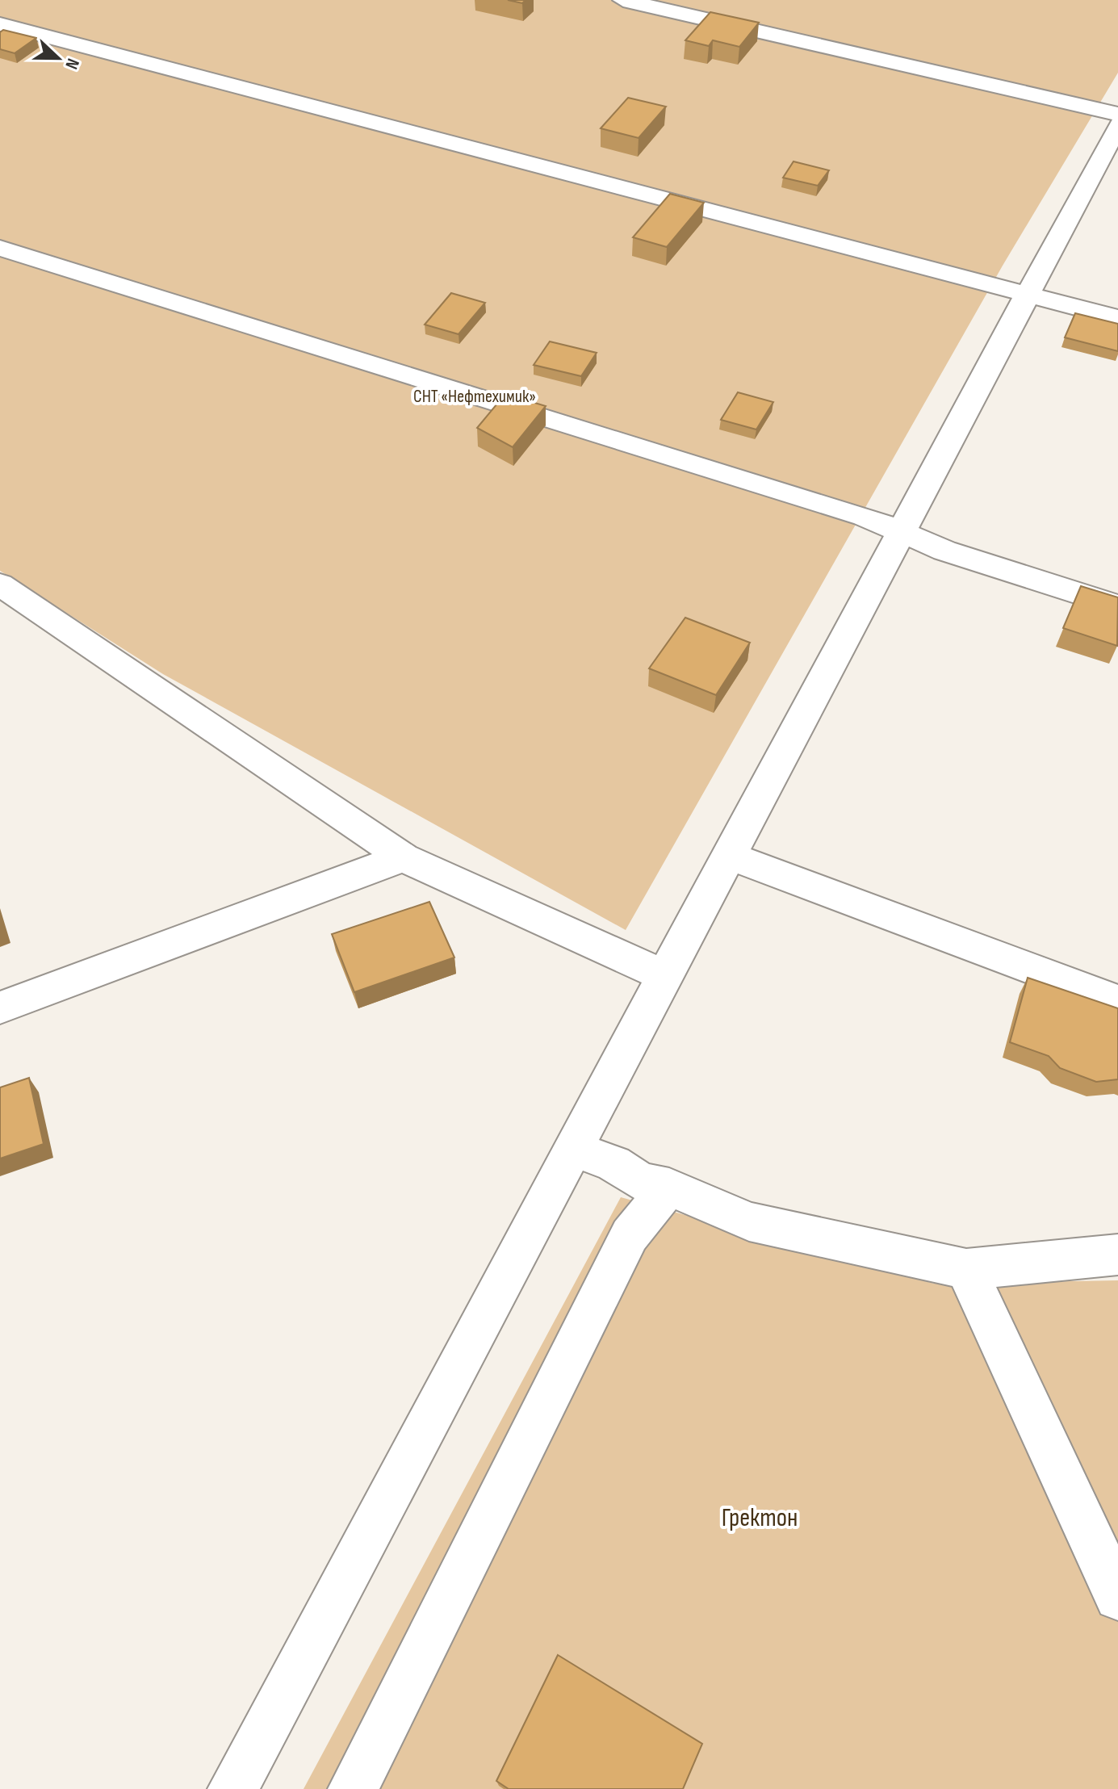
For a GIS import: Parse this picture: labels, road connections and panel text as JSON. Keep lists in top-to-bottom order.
{
  "parks": ["СНТ «Нефтехимик»", "Гректон"],
  "north": "right"
}
